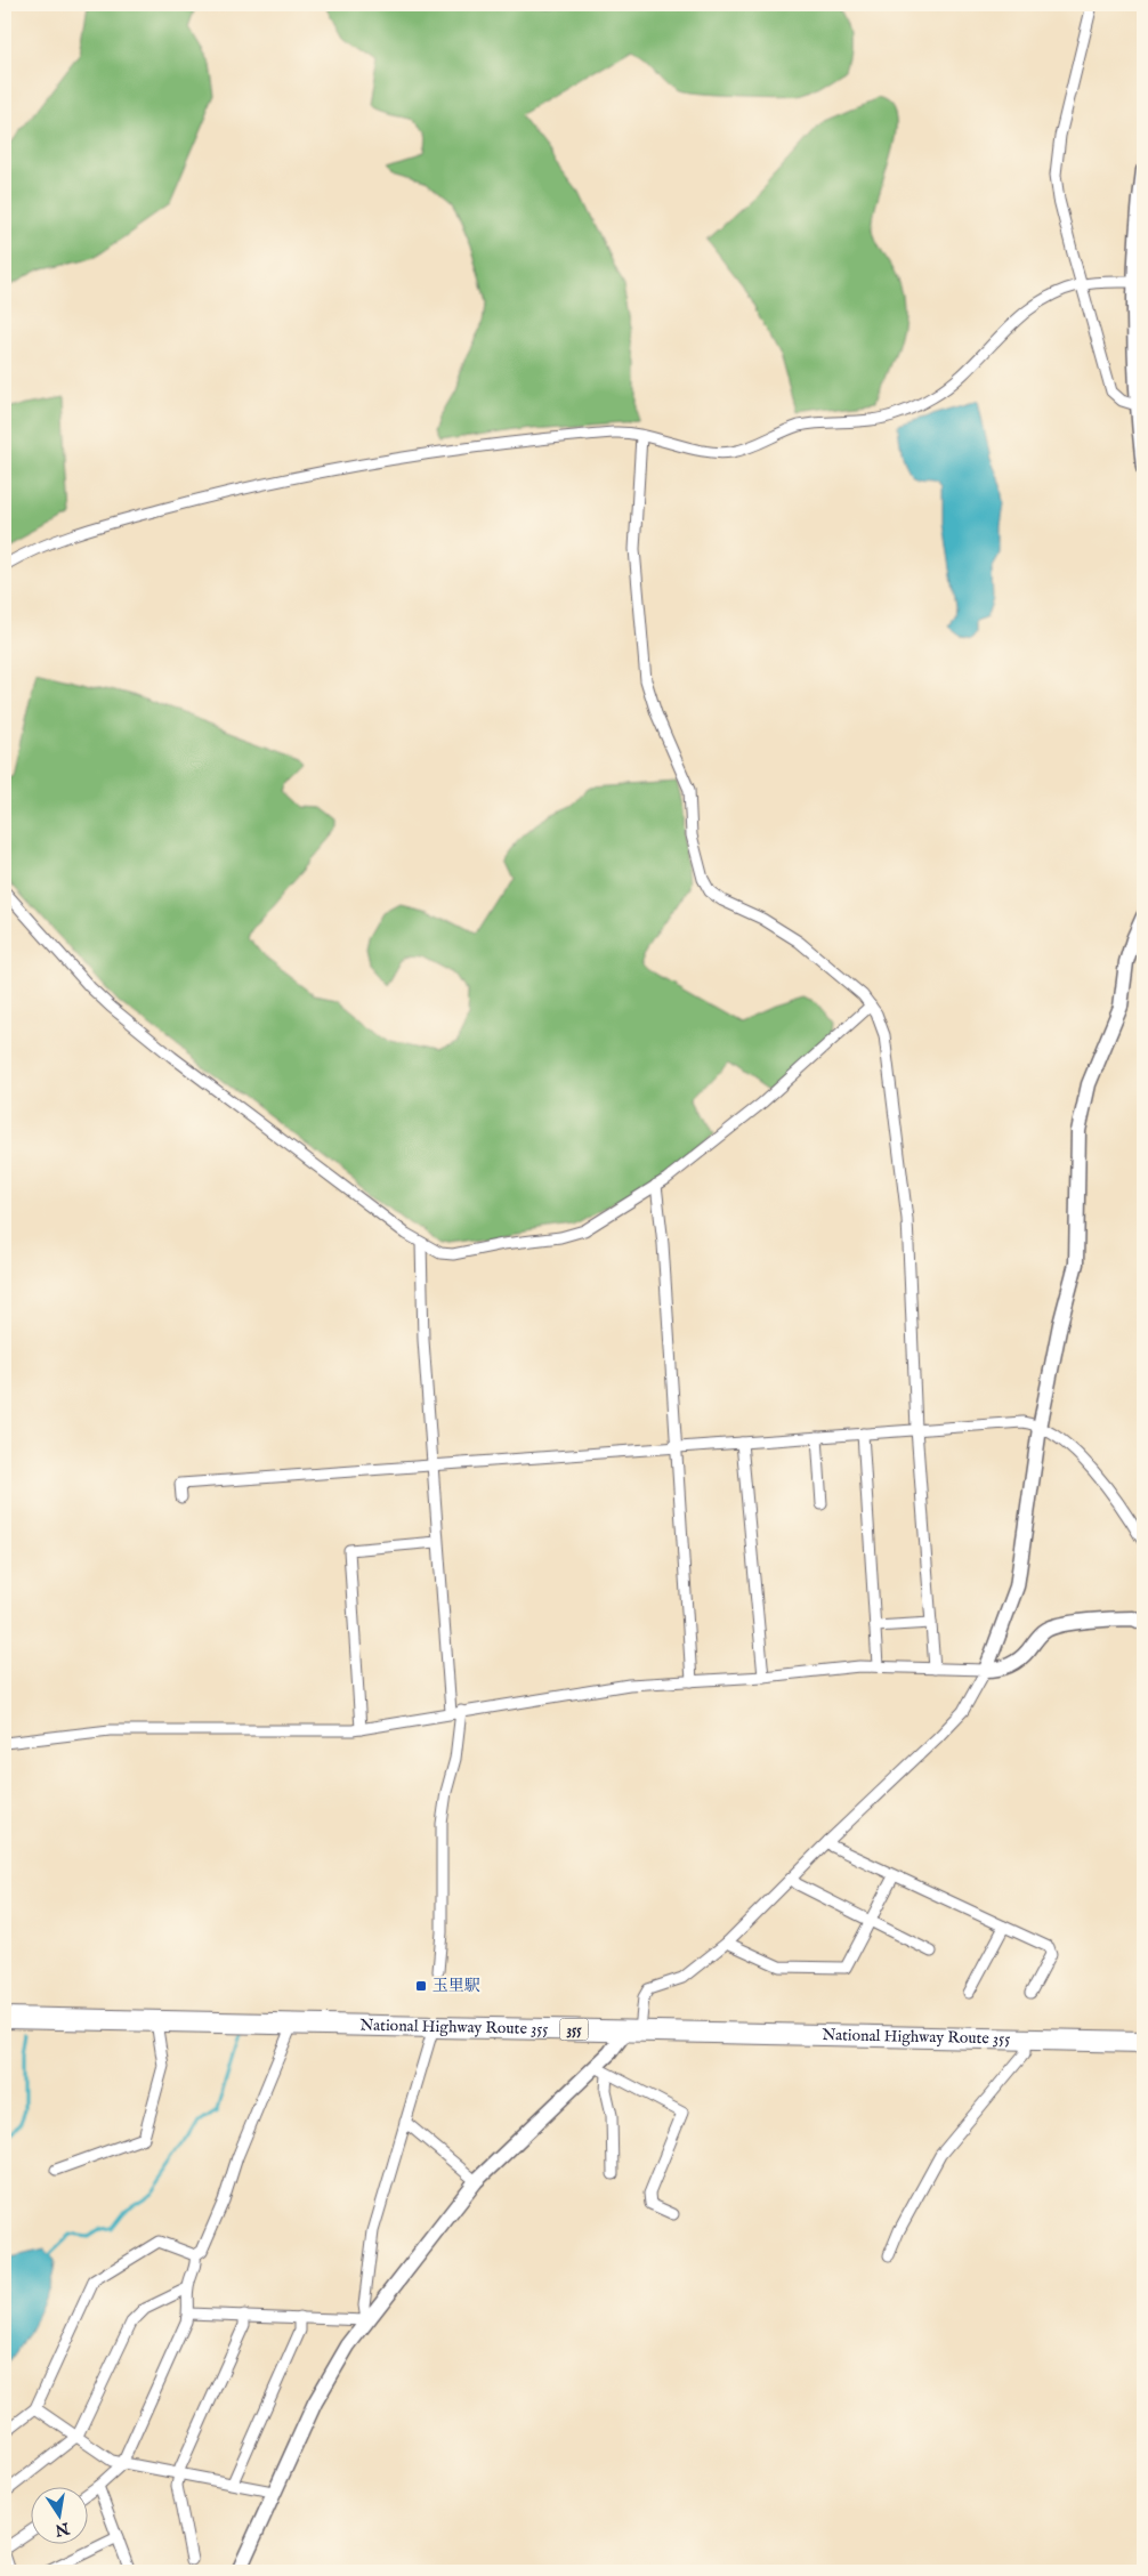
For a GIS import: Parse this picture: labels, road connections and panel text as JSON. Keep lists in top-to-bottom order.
{
  "streets": {
    "highway": ["National Highway Route 355", "355"]
  },
  "places": {
    "transit": ["玉里駅"]
  },
  "north": "bottom"
}
